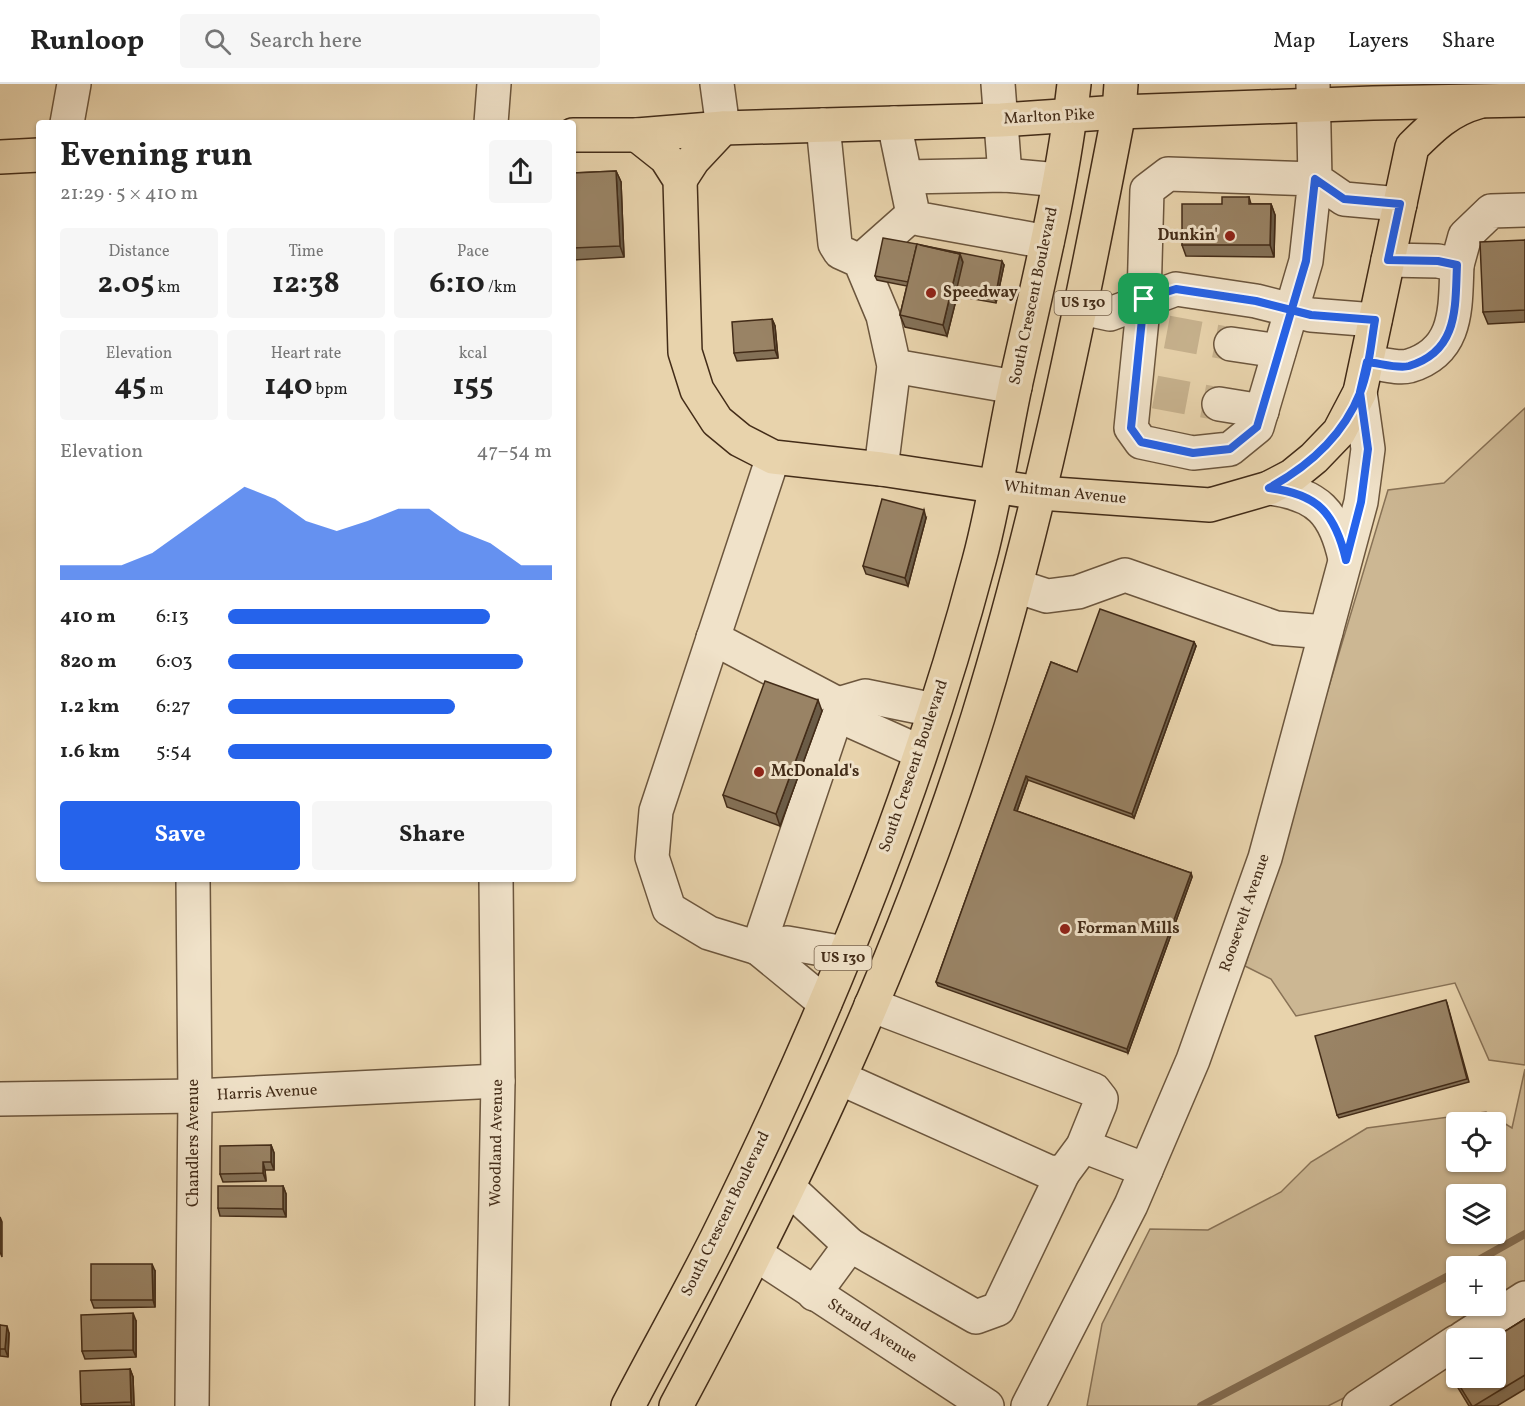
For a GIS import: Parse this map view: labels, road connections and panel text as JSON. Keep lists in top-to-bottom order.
{
  "streets": {
    "main road": [
      "Marlton Pike",
      "South Crescent Boulevard",
      "US 130",
      "Whitman Avenue"
    ],
    "street": [
      "Roosevelt Avenue",
      "Harris Avenue",
      "Chandlers Avenue",
      "Woodland Avenue",
      "Strand Avenue"
    ]
  },
  "crossings": [
    ["Marlton Pike", "South Crescent Boulevard"],
    ["Marlton Pike", "US 130"],
    ["South Crescent Boulevard", "Whitman Avenue"],
    ["US 130", "Whitman Avenue"],
    ["US 130", "Strand Avenue"],
    ["Whitman Avenue", "Roosevelt Avenue"],
    ["Harris Avenue", "Chandlers Avenue"],
    ["Harris Avenue", "Woodland Avenue"]
  ],
  "places": [
    "Dunkin'",
    "Speedway",
    "McDonald's",
    "Forman Mills"
  ],
  "page": {
    "header": "Runloop",
    "search": "Search here",
    "nav": ["Map", "Layers", "Share"],
    "heading": ["Evening run", "21:29 · 5 × 410 m"],
    "stats": [
      ["Distance", "2.05 km"],
      ["Time", "12:38"],
      ["Pace", "6:10 /km"],
      ["Elevation", "45 m"],
      ["Heart rate", "140 bpm"],
      ["kcal", "155"]
    ],
    "chart": ["Elevation", "47–54 m"],
    "list": [
      {
        "name": "410 m",
        "note": "6:13"
      },
      {
        "name": "820 m",
        "note": "6:03"
      },
      {
        "name": "1.2 km",
        "note": "6:27"
      },
      {
        "name": "1.6 km",
        "note": "5:54"
      }
    ],
    "buttons": ["Save", "Share"],
    "map_buttons": ["+", "−"]
  }
}
